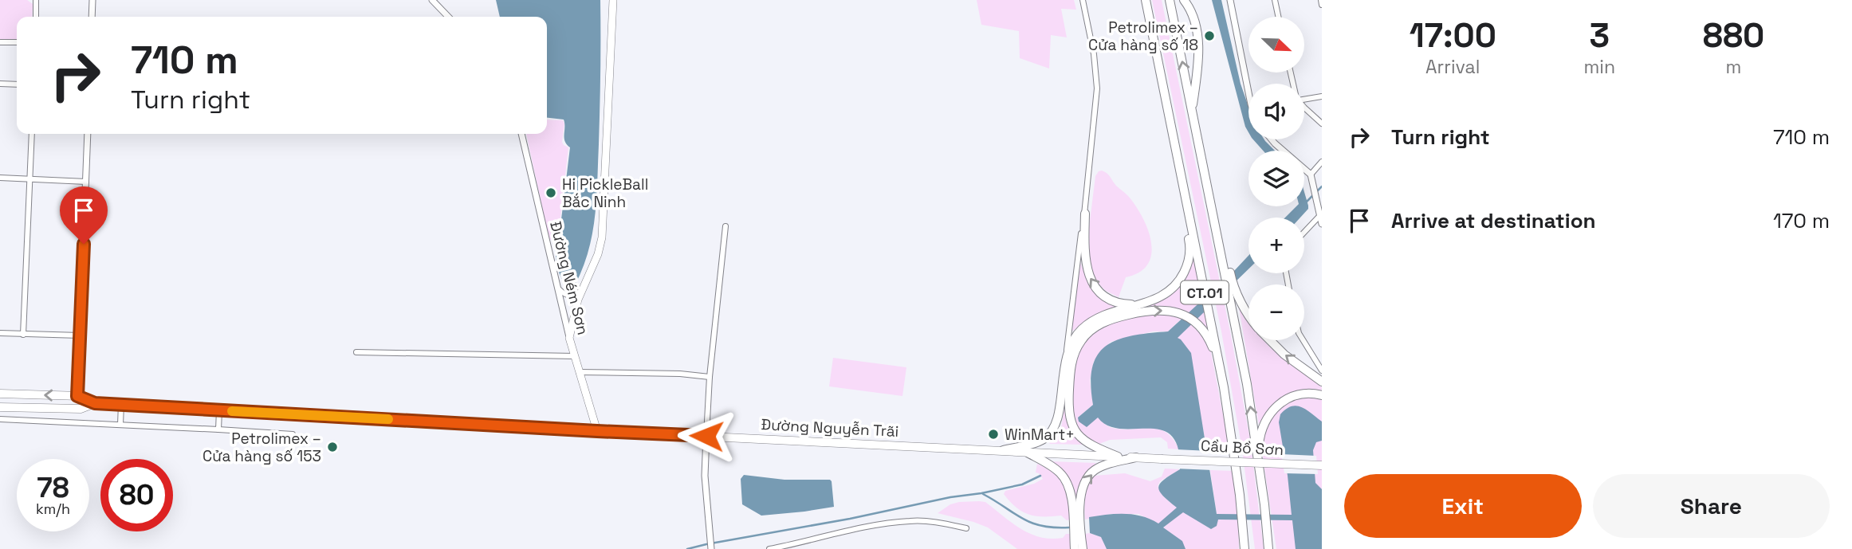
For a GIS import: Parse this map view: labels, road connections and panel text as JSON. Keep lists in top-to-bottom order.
{
  "streets": {
    "highway": ["CT.01", "Đường Nguyễn Trãi", "Cầu Bồ Sơn"],
    "main road": ["Đường Ném Sơn"]
  },
  "crossings": [
    ["Đường Ném Sơn", "Đường Nguyễn Trãi"],
    ["Đường Nguyễn Trãi", "Cầu Bồ Sơn"]
  ],
  "places": [
    "Petrolimex – Cửa hàng số 18",
    "Hi PickleBall Bắc Ninh",
    "WinMart+",
    "Petrolimex – Cửa hàng số 153"
  ],
  "north": "bottom right",
  "page": {
    "eta": [
      "17:00",
      "Arrival",
      "3",
      "min",
      "880",
      "m"
    ],
    "map_buttons": ["+", "−"],
    "turn": ["710 m", "Turn right"],
    "list": [
      {
        "name": "Turn right",
        "value": "710 m"
      },
      {
        "name": "Arrive at destination",
        "value": "170 m"
      }
    ],
    "speed": "78 km/h",
    "limit": "80",
    "buttons": ["Exit", "Share"]
  }
}
